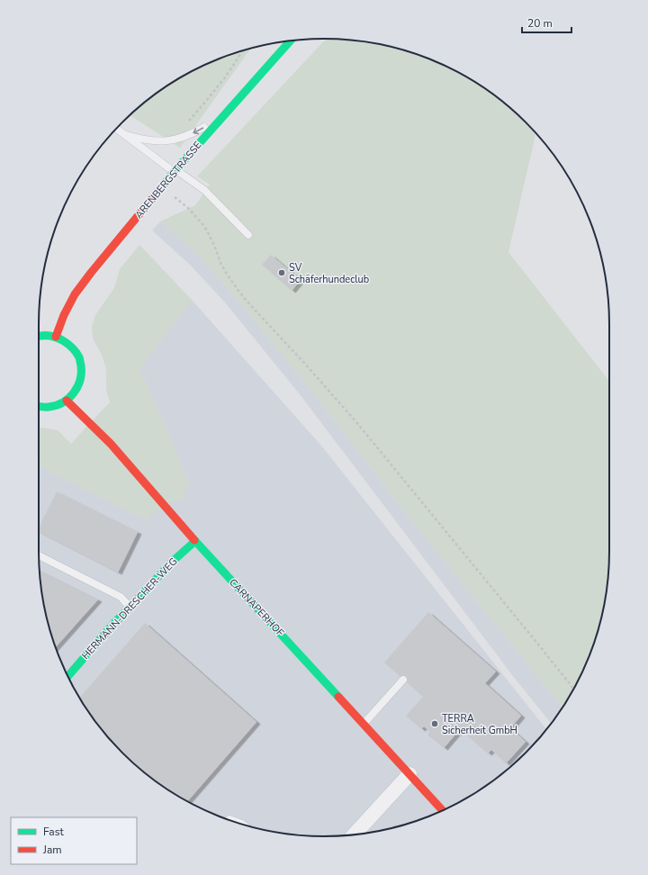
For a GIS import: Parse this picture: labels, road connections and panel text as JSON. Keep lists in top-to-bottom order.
{
  "streets": {
    "street": ["ARENBERGSTRASSE", "CARNAPERHOF", "HERMANN-DRESCHER-WEG"]
  },
  "crossings": [
    ["CARNAPERHOF", "HERMANN-DRESCHER-WEG"]
  ],
  "places": ["SV Schäferhundeclub", "TERRA Sicherheit GmbH"],
  "legend": ["Fast", "Jam"],
  "scale_bar": "20 m"
}
